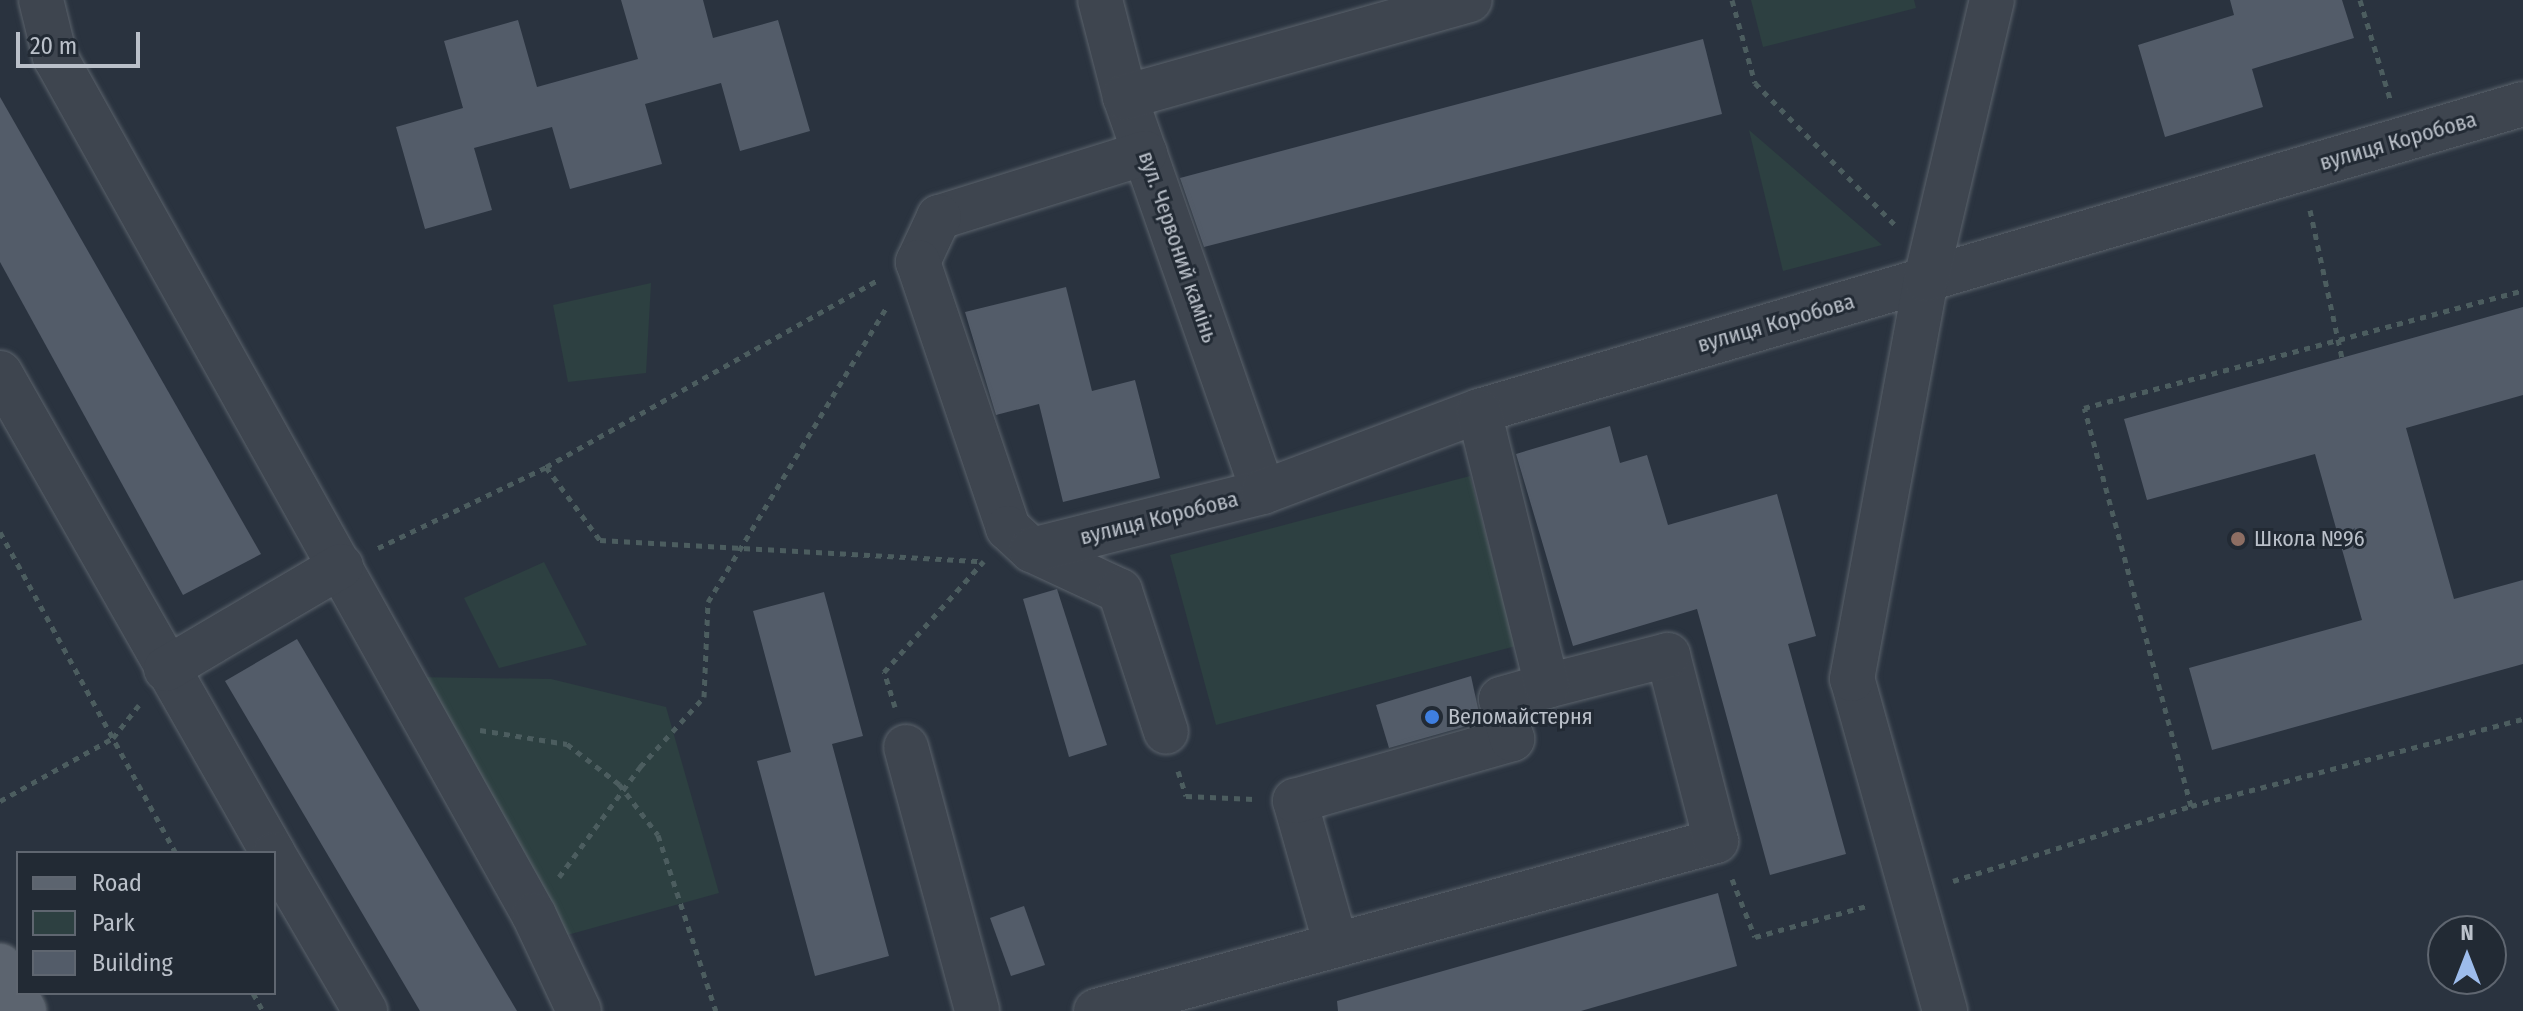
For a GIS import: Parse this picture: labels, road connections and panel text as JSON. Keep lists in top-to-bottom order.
{
  "streets": {
    "street": ["вулиця Коробова", "вул. Червоний камінь"]
  },
  "crossings": [
    ["вулиця Коробова", "вул. Червоний камінь"]
  ],
  "places": ["Школа №96", "Веломайстерня"],
  "legend": ["Road", "Park", "Building"],
  "scale_bar": "20 m",
  "north": "top"
}
